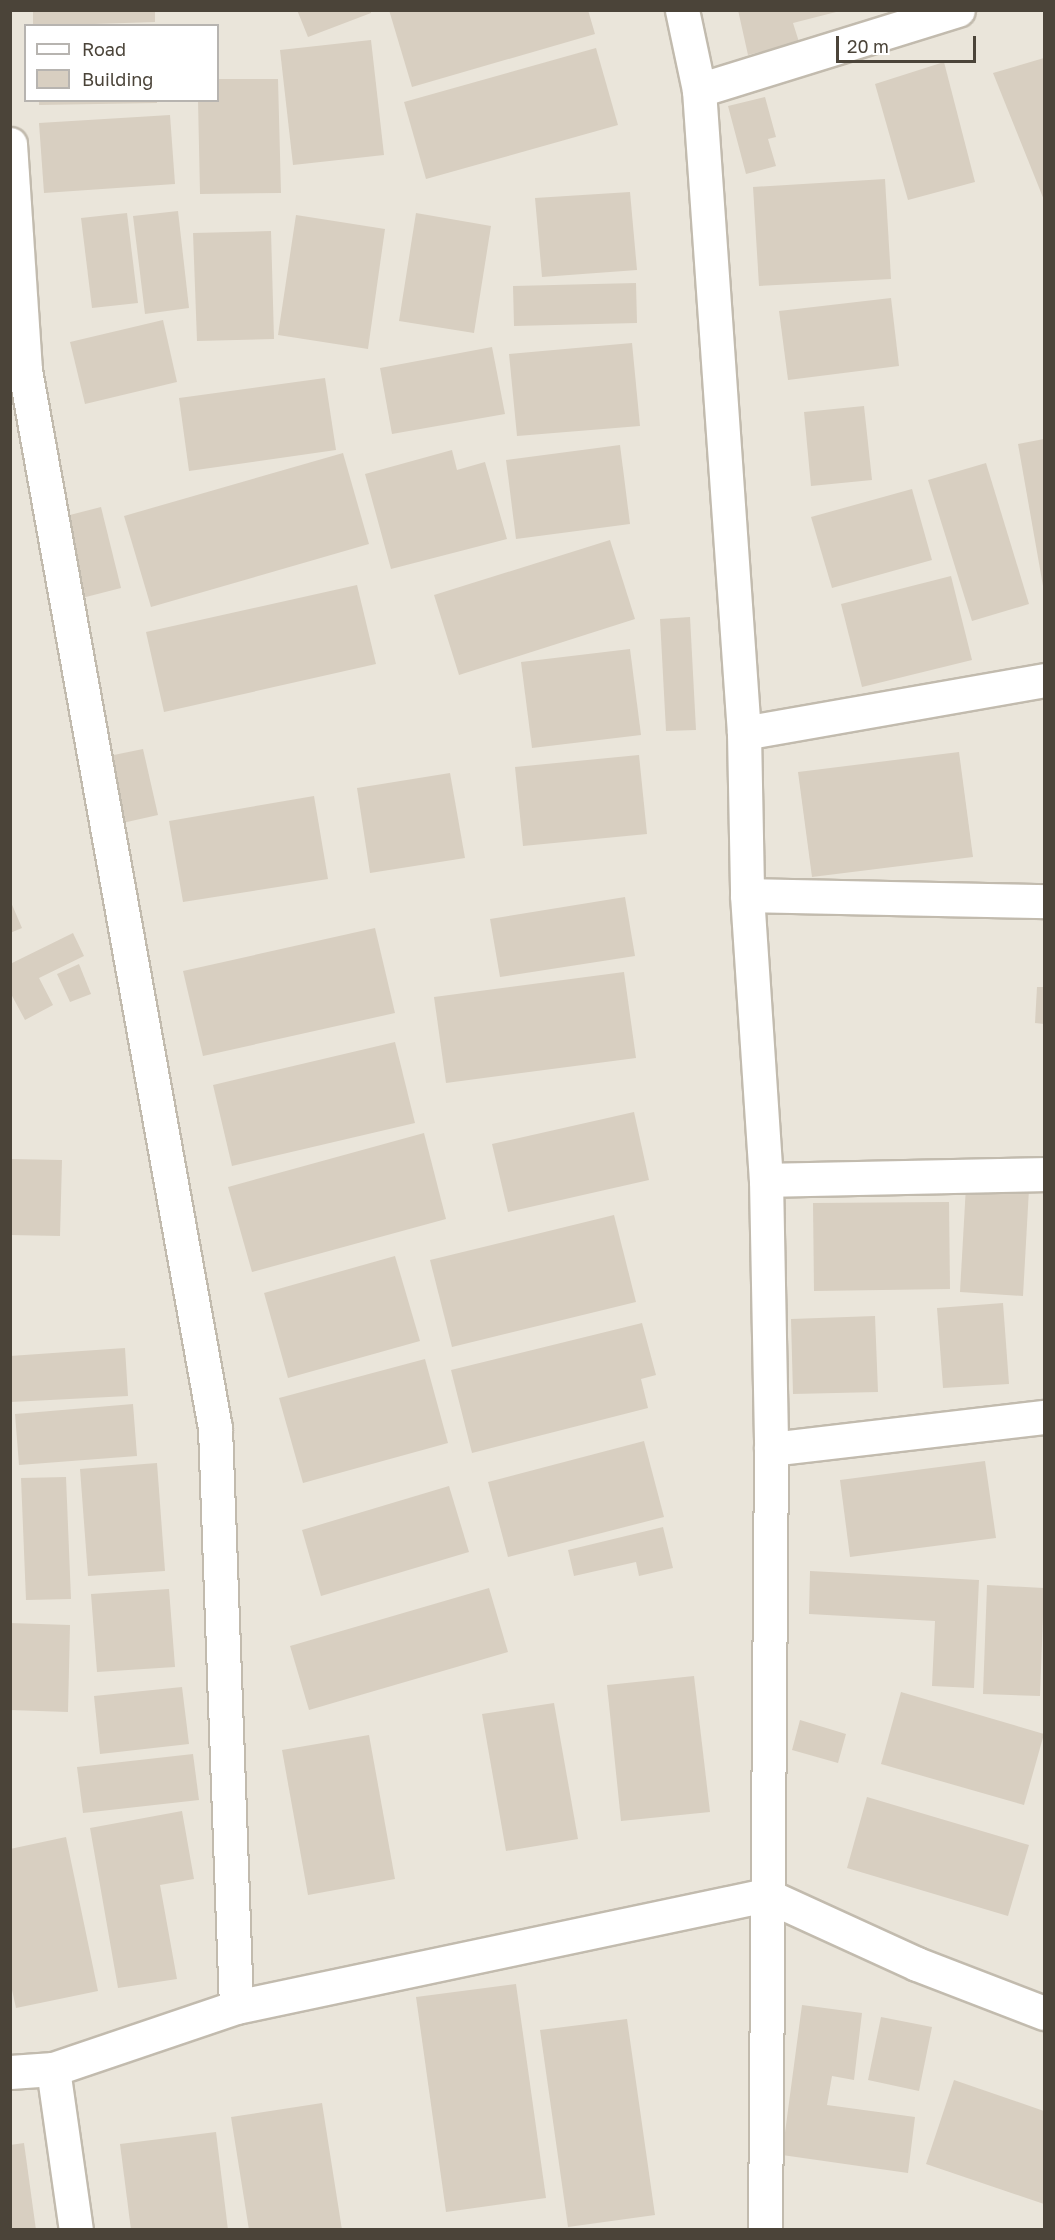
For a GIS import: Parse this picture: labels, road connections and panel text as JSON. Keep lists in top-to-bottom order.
{
  "legend": ["Road", "Building"],
  "scale_bar": "20 m"
}
